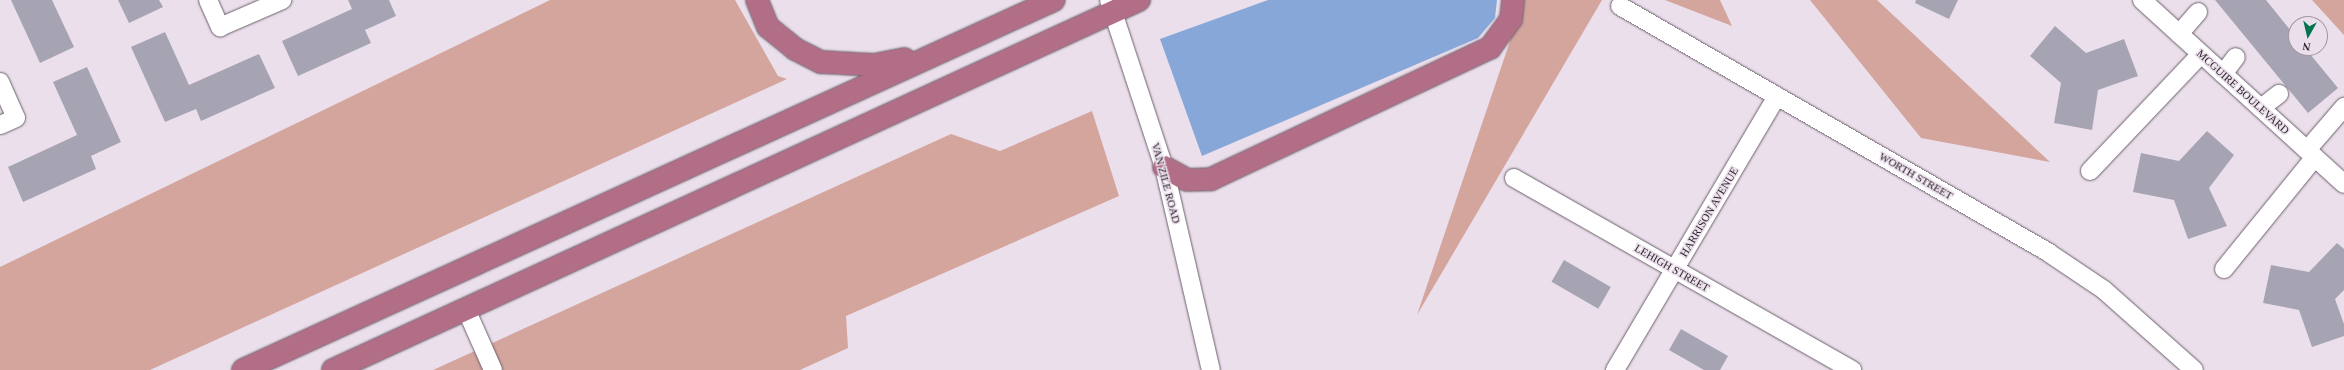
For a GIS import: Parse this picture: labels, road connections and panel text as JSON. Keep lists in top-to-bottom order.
{
  "streets": {
    "street": [
      "MCGUIRE BOULEVARD",
      "WORTH STREET",
      "VAN ZILE ROAD",
      "HARRISON AVENUE",
      "LEHIGH STREET"
    ]
  },
  "crossings": [
    ["WORTH STREET", "HARRISON AVENUE"],
    ["HARRISON AVENUE", "LEHIGH STREET"]
  ],
  "north": "bottom"
}
